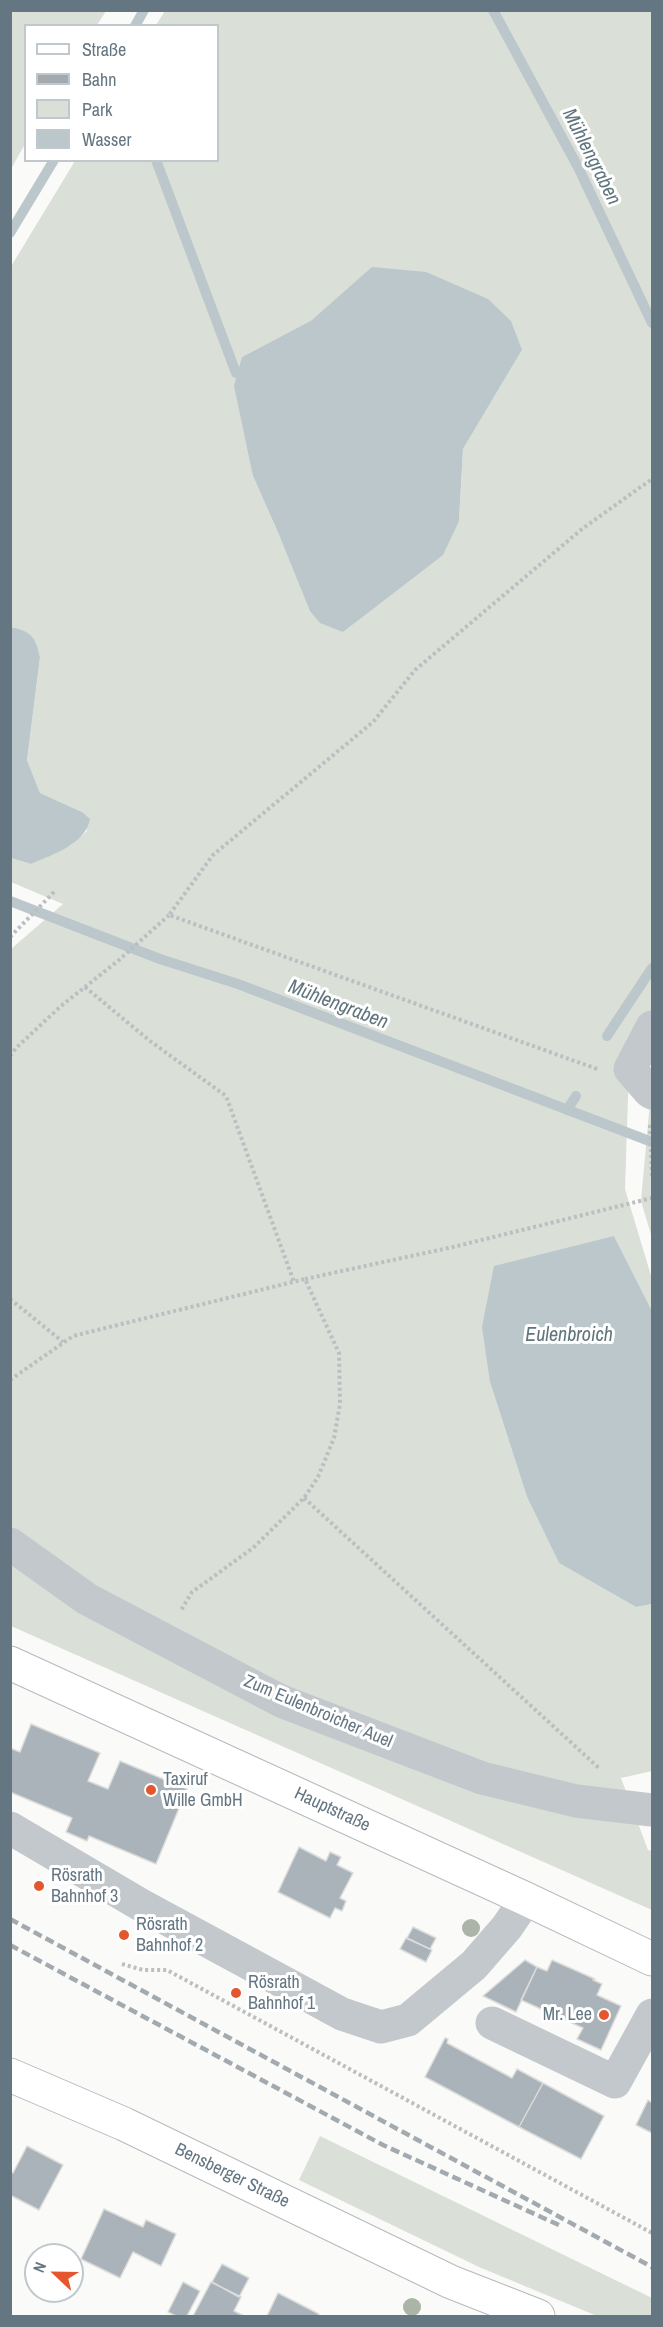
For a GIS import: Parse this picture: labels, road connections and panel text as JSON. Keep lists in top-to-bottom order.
{
  "streets": {
    "main road": ["Hauptstraße", "Bensberger Straße"],
    "street": ["Zum Eulenbroicher Auel"]
  },
  "water": ["Mühlengraben", "Eulenbroich"],
  "places": [
    "Taxiruf Wille GmbH",
    "Rösrath Bahnhof 3",
    "Rösrath Bahnhof 2",
    "Rösrath Bahnhof 1",
    "Mr. Lee"
  ],
  "legend": [
    "Straße",
    "Bahn",
    "Park",
    "Wasser"
  ],
  "north": "left"
}
